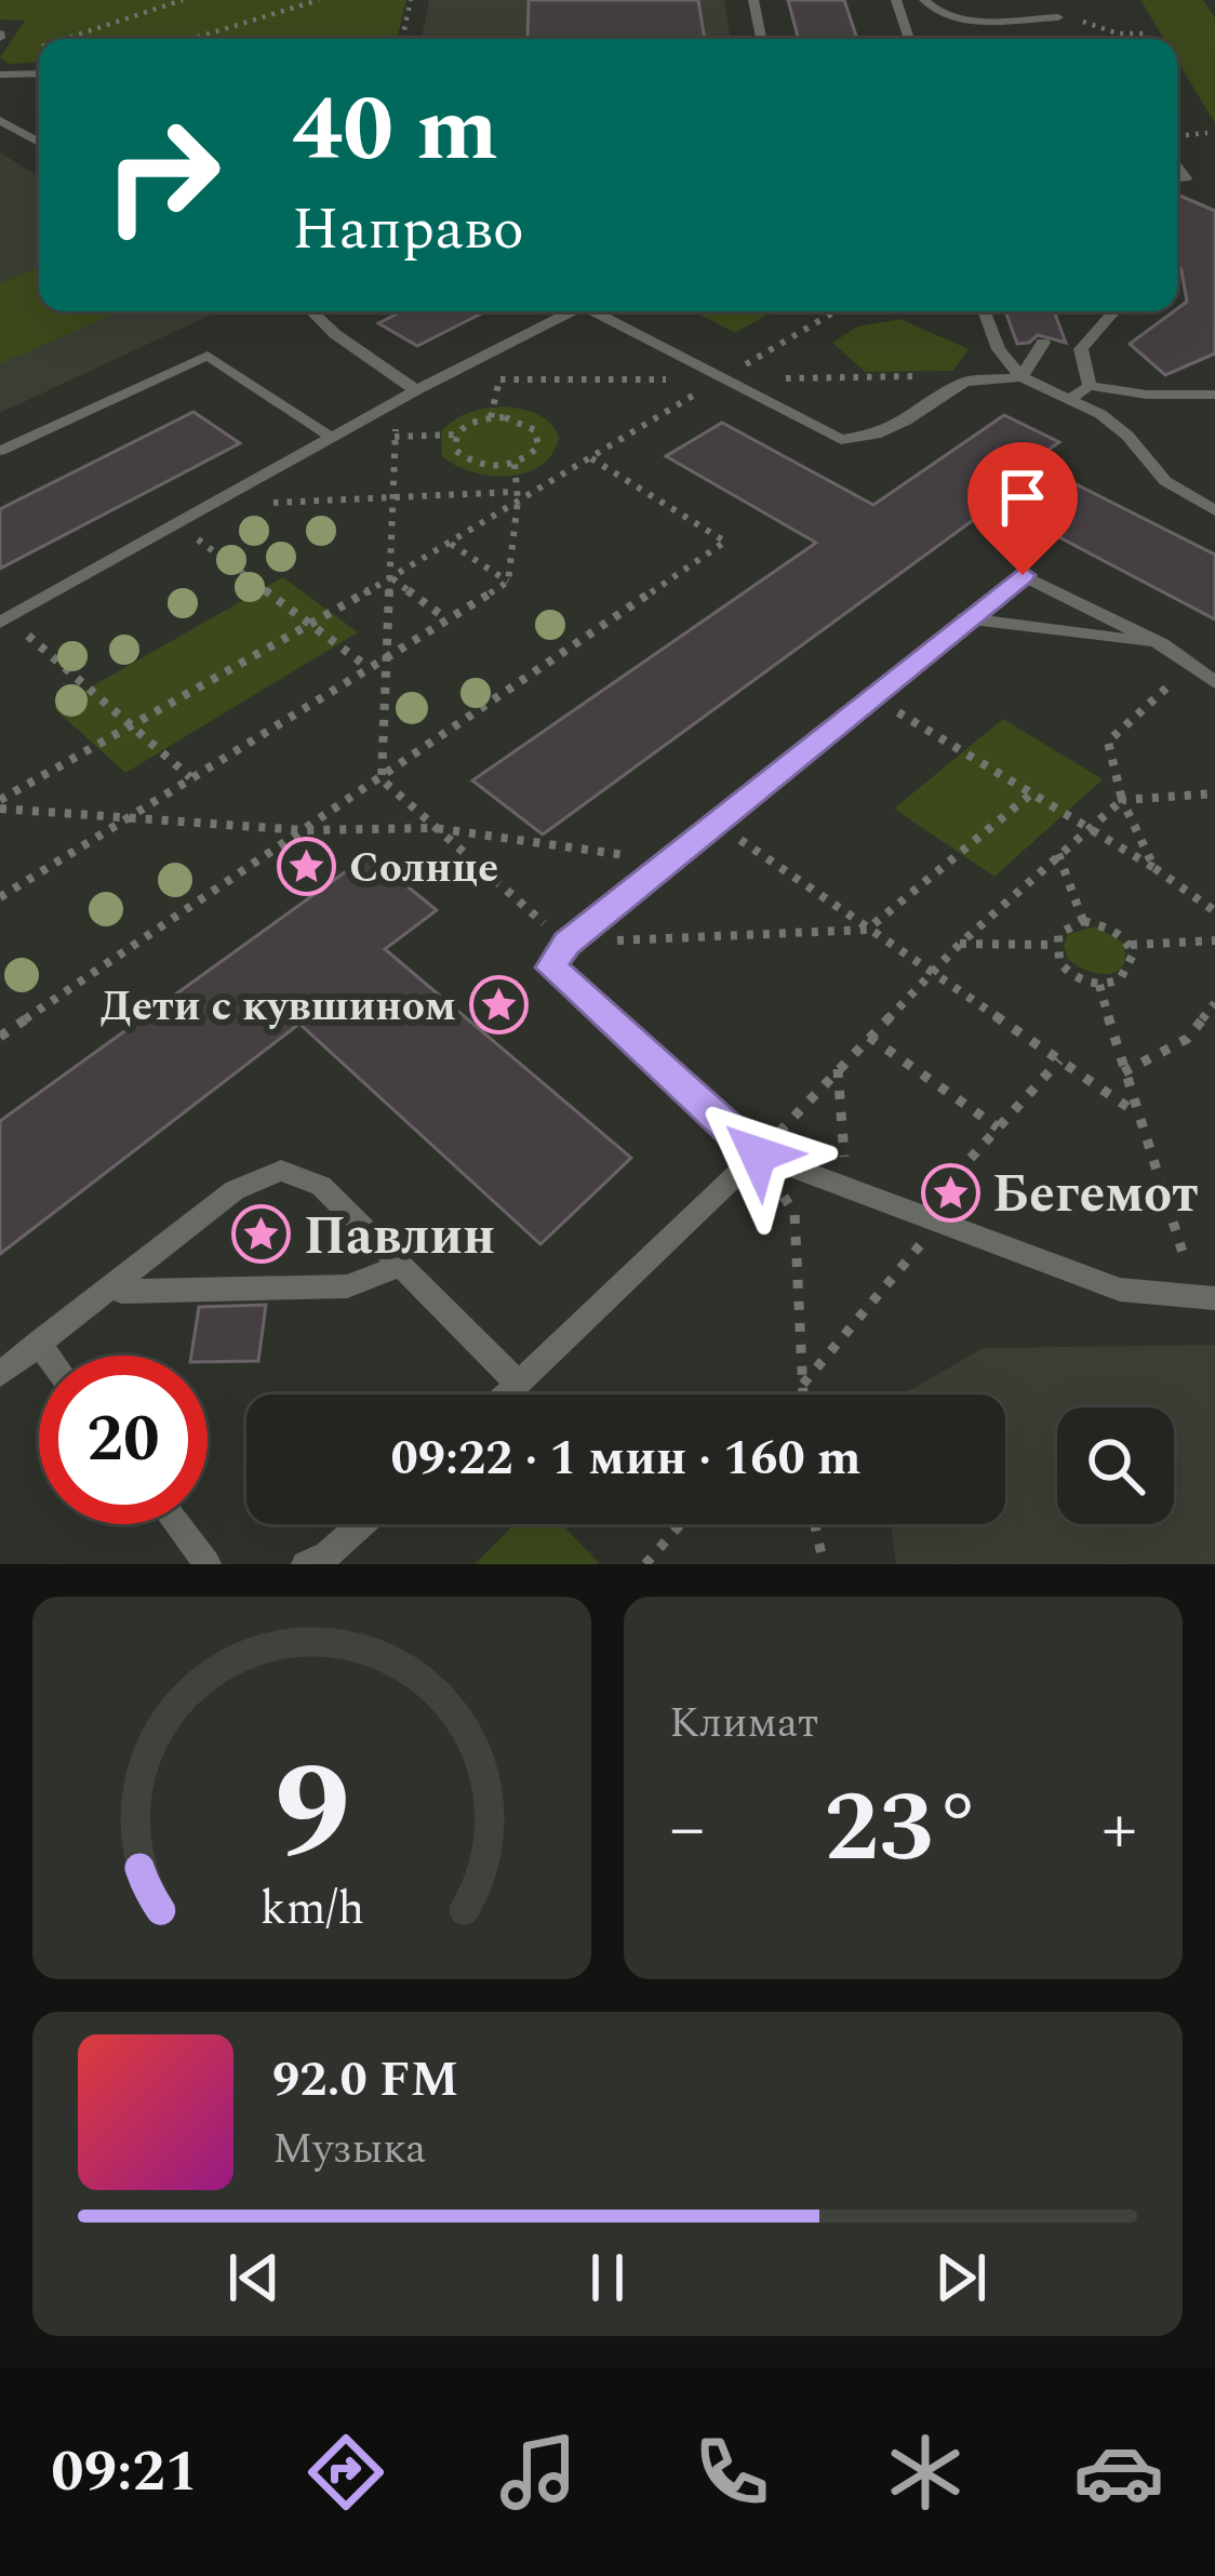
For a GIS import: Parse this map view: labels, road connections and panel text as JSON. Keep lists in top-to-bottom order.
{
  "places": {
    "place": [
      "Солнце",
      "Дети с кувшином",
      "Бегемот",
      "Павлин"
    ]
  },
  "page": {
    "turn": ["40 m", "Направо"],
    "limit": "20",
    "trip": "09:22 · 1 мин · 160 m",
    "tile": "Климат",
    "heat": ["−", "23°", "+"],
    "song": ["92.0 FM", "Музыка"],
    "tabs": "09:21",
    "gauge": ["9", "km/h"]
  }
}
